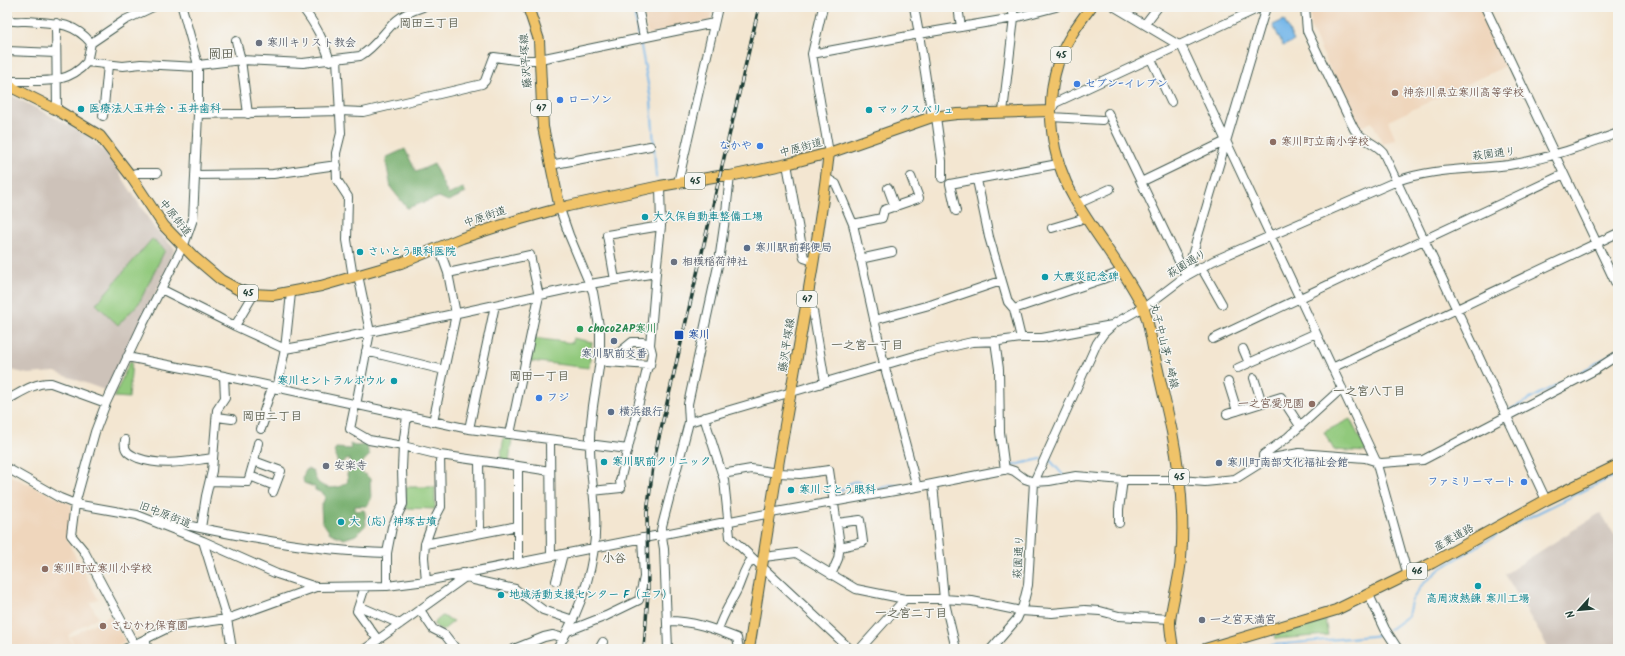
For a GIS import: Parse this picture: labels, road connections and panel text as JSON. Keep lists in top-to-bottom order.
{
  "streets": {
    "main road": [
      "45",
      "藤沢平塚線",
      "47",
      "中原街道",
      "丸子中山茅ヶ崎線",
      "産業道路",
      "46"
    ],
    "street": ["萩園通り", "旧中原街道"]
  },
  "crossings": [
    ["藤沢平塚線", "47"],
    ["藤沢平塚線", "中原街道"],
    ["中原街道", "丸子中山茅ヶ崎線"],
    ["萩園通り", "丸子中山茅ヶ崎線"]
  ],
  "districts": [
    "岡田三丁目",
    "岡田",
    "一之宮一丁目",
    "岡田一丁目",
    "一之宮八丁目",
    "岡田二丁目",
    "小谷",
    "一之宮二丁目"
  ],
  "places": {
    "other": [
      "寒川キリスト教会",
      "セブン-イレブン",
      "神奈川県立寒川高等学校",
      "ローソン",
      "医療法人玉井会・玉井歯科",
      "マックスバリュ",
      "寒川町立南小学校",
      "なかや",
      "大久保自動車整備工場",
      "寒川駅前郵便局",
      "さいとう眼科医院",
      "相模稲荷神社",
      "大震災記念碑",
      "chocoZAP寒川",
      "寒川駅前交番",
      "寒川セントラルボウル",
      "フジ",
      "一之宮愛児園",
      "横浜銀行",
      "寒川駅前クリニック",
      "寒川町南部文化福祉会館",
      "安楽寺",
      "ファミリーマート",
      "寒川ごとう眼科",
      "大（応）神塚古墳",
      "寒川町立寒川小学校",
      "高周波熱錬 寒川工場",
      "地域活動支援センター F（エフ）",
      "一之宮天満宮",
      "さむかわ保育園"
    ],
    "transit": ["寒川"]
  },
  "north": "bottom left"
}
